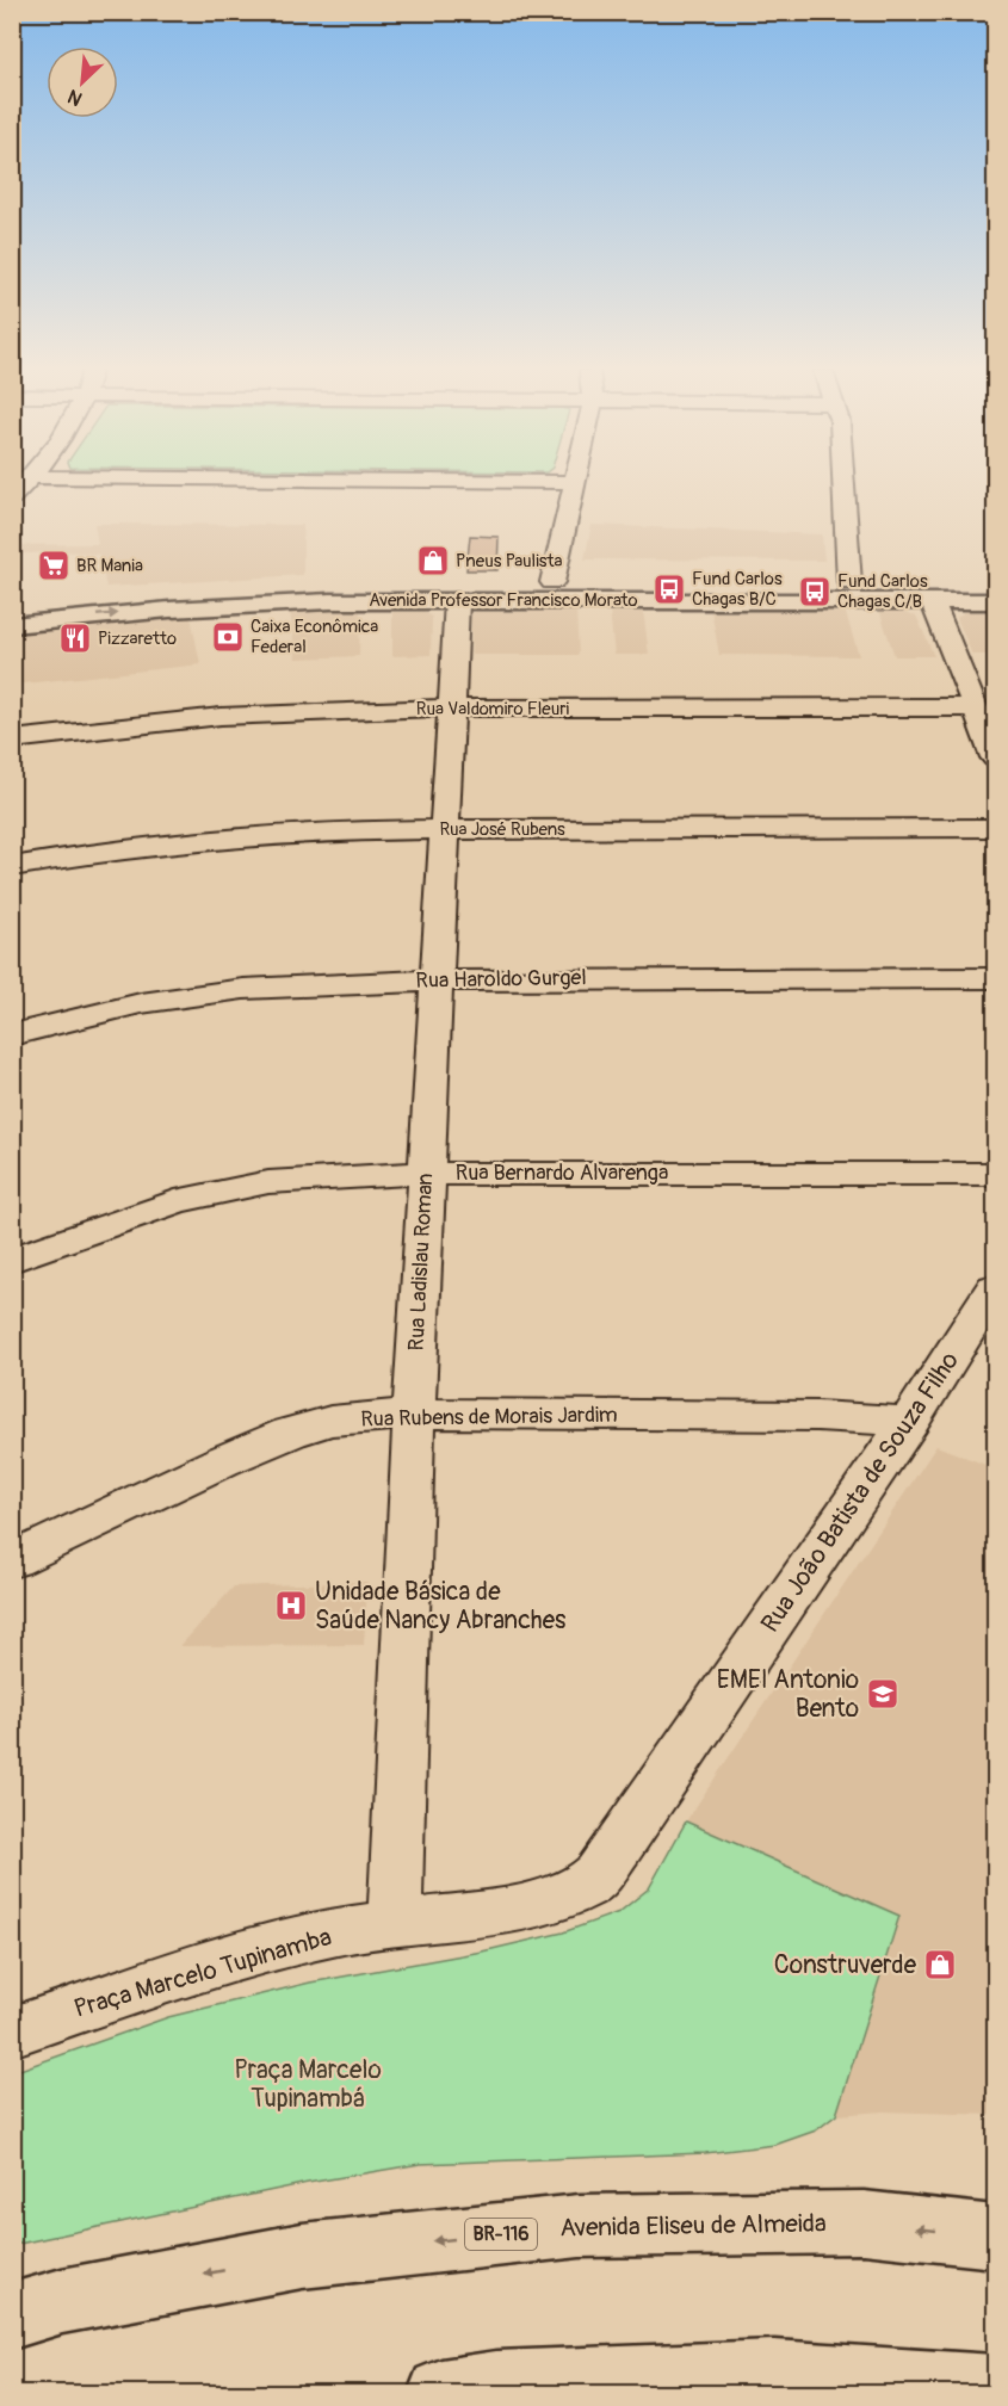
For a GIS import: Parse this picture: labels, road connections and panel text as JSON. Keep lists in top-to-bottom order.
{
  "streets": {
    "main road": ["Avenida Professor Francisco Morato", "Avenida Eliseu de Almeida", "BR-116"],
    "street": [
      "Rua Valdomiro Fleuri",
      "Rua José Rubens",
      "Rua Haroldo Gurgel",
      "Rua Bernardo Alvarenga",
      "Rua Ladislau Roman",
      "Rua Rubens de Morais Jardim",
      "Rua João Batista de Souza Filho",
      "Praça Marcelo Tupinamba"
    ]
  },
  "crossings": [
    ["Avenida Professor Francisco Morato", "Rua Ladislau Roman"],
    ["Rua Valdomiro Fleuri", "Rua Ladislau Roman"],
    ["Rua José Rubens", "Rua Ladislau Roman"],
    ["Rua Haroldo Gurgel", "Rua Ladislau Roman"],
    ["Rua Bernardo Alvarenga", "Rua Ladislau Roman"],
    ["Rua Ladislau Roman", "Rua Rubens de Morais Jardim"],
    ["Rua Ladislau Roman", "Rua João Batista de Souza Filho"],
    ["Rua Ladislau Roman", "Praça Marcelo Tupinamba"],
    ["Rua Rubens de Morais Jardim", "Rua João Batista de Souza Filho"],
    ["Rua João Batista de Souza Filho", "Praça Marcelo Tupinamba"]
  ],
  "parks": ["Praça Marcelo Tupinambá"],
  "places": {
    "shop": ["Pneus Paulista", "Construverde"],
    "supermarket": ["BR Mania"],
    "bus stop": ["Fund Carlos Chagas B/C", "Fund Carlos Chagas C/B"],
    "bank": ["Caixa Econômica Federal"],
    "restaurant": ["Pizzaretto"],
    "hospital": ["Unidade Básica de Saúde Nancy Abranches"],
    "school or university": ["EMEI Antonio Bento"]
  },
  "north": "bottom left"
}
